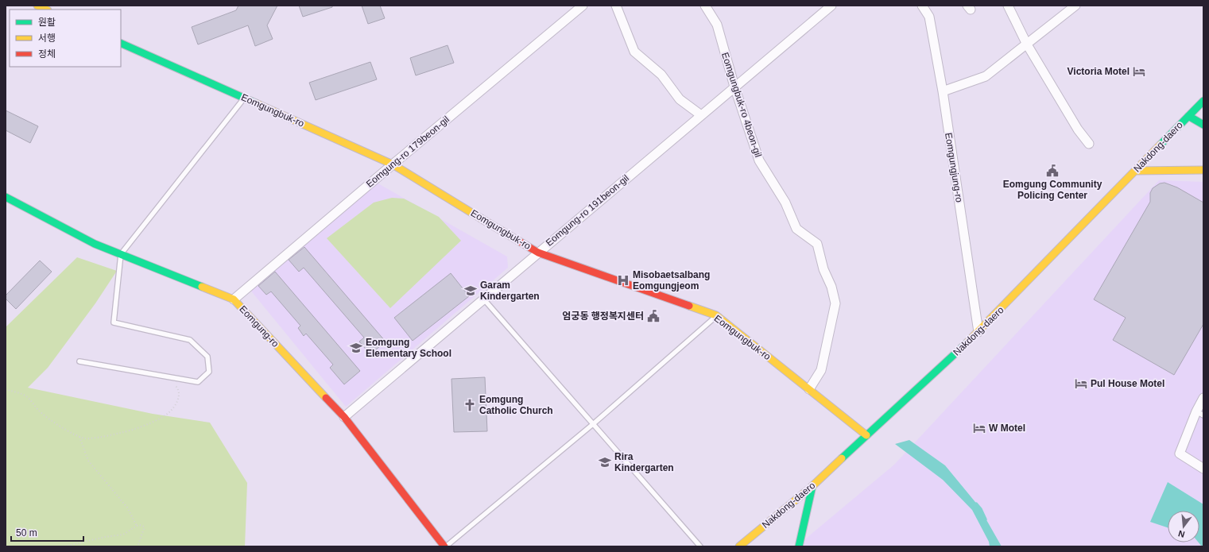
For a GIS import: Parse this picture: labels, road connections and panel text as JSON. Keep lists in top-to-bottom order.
{
  "streets": {
    "street": [
      "Eomgungbuk-ro 4beon-gil",
      "Eomgungbuk-ro",
      "Nakdong-daero",
      "Eomgung-ro 179beon-gil",
      "Eomgungjung-ro",
      "Eomgung-ro 191beon-gil",
      "Eomgung-ro"
    ]
  },
  "crossings": [
    ["Eomgungbuk-ro 4beon-gil", "Eomgungbuk-ro"],
    ["Eomgungbuk-ro 4beon-gil", "Eomgung-ro 191beon-gil"],
    ["Eomgungbuk-ro", "Nakdong-daero"],
    ["Eomgungbuk-ro", "Eomgung-ro 179beon-gil"],
    ["Eomgungbuk-ro", "Eomgung-ro 191beon-gil"],
    ["Nakdong-daero", "Eomgungjung-ro"],
    ["Eomgung-ro 179beon-gil", "Eomgung-ro"],
    ["Eomgung-ro 191beon-gil", "Eomgung-ro"]
  ],
  "places": {
    "hotel": ["Victoria Motel", "Pul House Motel", "W Motel"],
    "public building": ["Eomgung Community Policing Center", "엄궁동 행정복지센터"],
    "hospital": ["Misobaetsalbang Eomgungjeom"],
    "school or university": ["Garam Kindergarten", "Eomgung Elementary School", "Rira Kindergarten"],
    "church": ["Eomgung Catholic Church"]
  },
  "legend": ["원활", "서행", "정체"],
  "scale_bar": "50 m",
  "north": "bottom"
}
